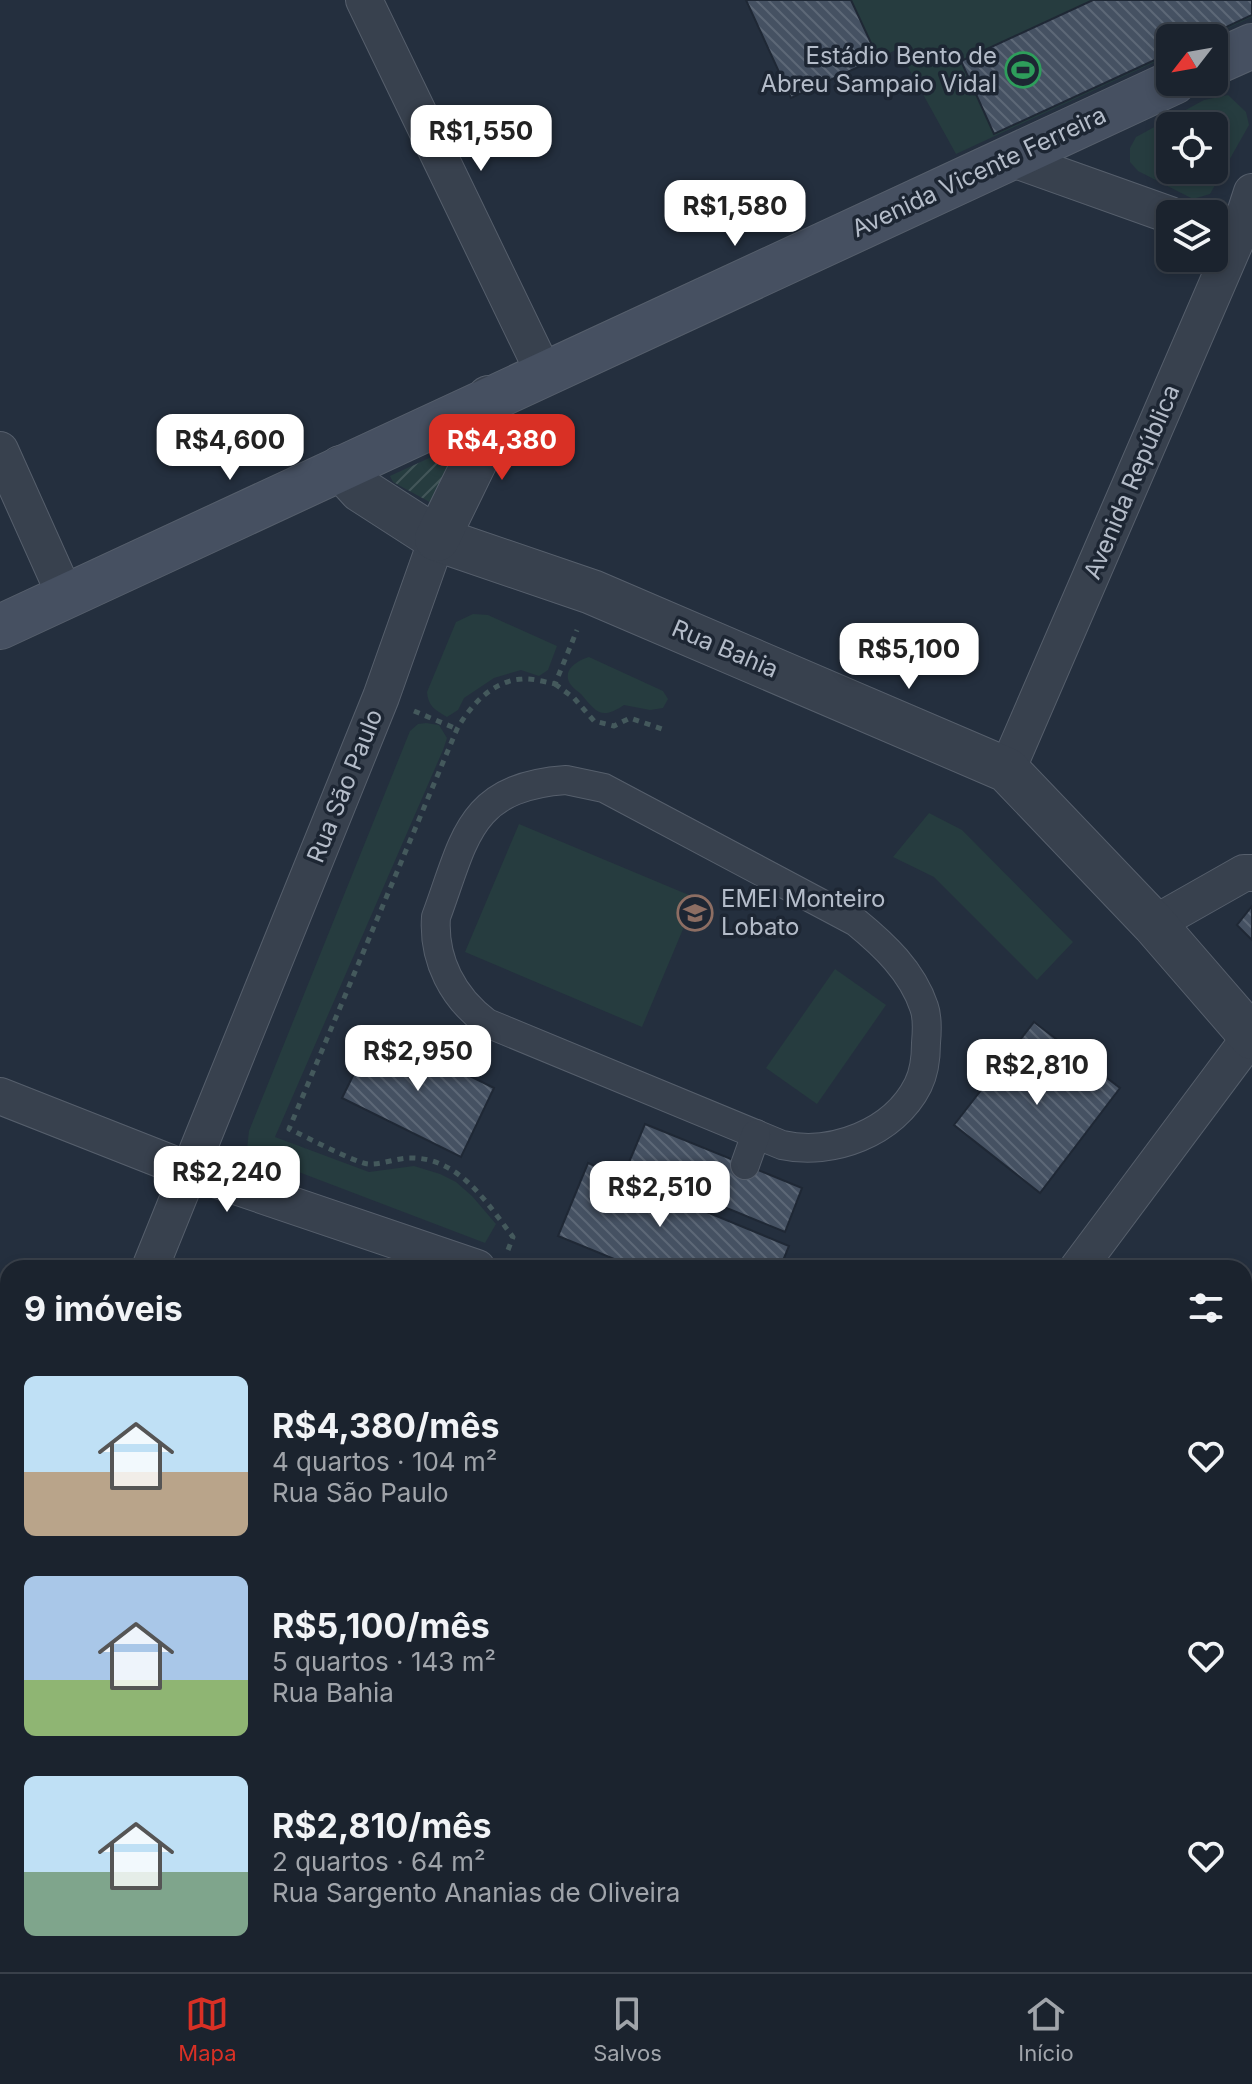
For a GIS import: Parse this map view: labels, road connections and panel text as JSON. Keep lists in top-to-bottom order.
{
  "streets": {
    "main road": ["Avenida Vicente Ferreira"],
    "street": ["Avenida República", "Rua Bahia", "Rua São Paulo"]
  },
  "crossings": [
    ["Avenida Vicente Ferreira", "Rua Bahia"],
    ["Avenida Vicente Ferreira", "Rua São Paulo"],
    ["Avenida República", "Rua Bahia"],
    ["Rua Bahia", "Rua São Paulo"]
  ],
  "places": {
    "sports": ["Estádio Bento de Abreu Sampaio Vidal"],
    "school or university": ["EMEI Monteiro Lobato"]
  },
  "north": "bottom left",
  "page": {
    "price": [
      "R$1,550",
      "R$1,580",
      "R$4,600",
      "R$4,380",
      "R$5,100",
      "R$2,950",
      "R$2,810",
      "R$2,240",
      "R$2,510"
    ],
    "heading": "9 imóveis",
    "list": [
      {
        "name": "R$4,380/mês",
        "note": "4 quartos · 104 m² · Rua São Paulo"
      },
      {
        "name": "R$5,100/mês",
        "note": "5 quartos · 143 m² · Rua Bahia"
      },
      {
        "name": "R$2,810/mês",
        "note": "2 quartos · 64 m² · Rua Sargento Ananias de Oliveira"
      }
    ],
    "tabs": ["Mapa", "Salvos", "Início"]
  }
}
